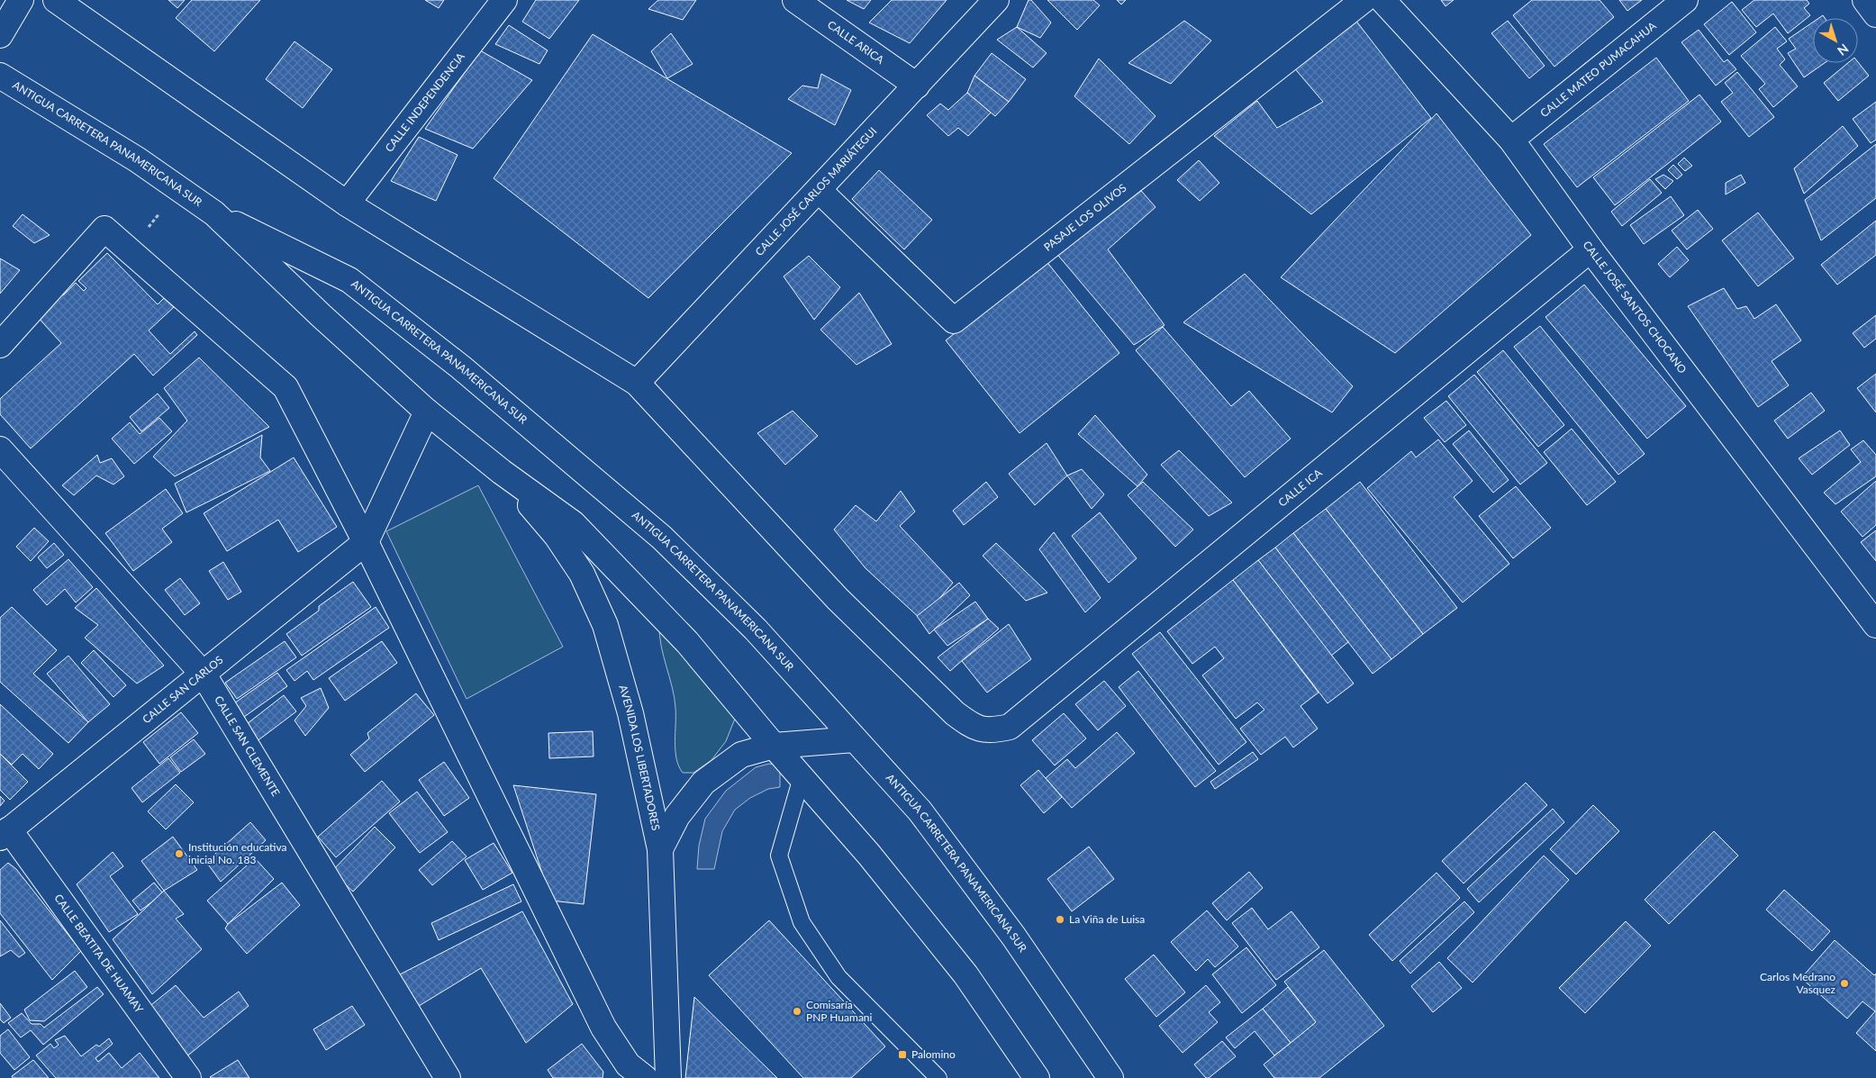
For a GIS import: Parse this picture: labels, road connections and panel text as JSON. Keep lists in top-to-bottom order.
{
  "streets": {
    "main road": [
      "CALLE ARICA",
      "CALLE MATEO PUMACAHUA",
      "CALLE INDEPENDENCIA",
      "ANTIGUA CARRETERA PANAMERICANA SUR",
      "CALLE JOSÉ CARLOS MARIÁTEGUI",
      "PASAJE LOS OLIVOS",
      "CALLE JOSÉ SANTOS CHOCANO",
      "CALLE ICA",
      "CALLE SAN CARLOS",
      "CALLE SAN CLEMENTE",
      "AVENIDA LOS LIBERTADORES",
      "CALLE BEATITA DE HUAMAY"
    ]
  },
  "crossings": [
    ["CALLE ARICA", "CALLE JOSÉ CARLOS MARIÁTEGUI"],
    ["CALLE MATEO PUMACAHUA", "CALLE JOSÉ SANTOS CHOCANO"],
    ["ANTIGUA CARRETERA PANAMERICANA SUR", "AVENIDA LOS LIBERTADORES"],
    ["CALLE JOSÉ CARLOS MARIÁTEGUI", "PASAJE LOS OLIVOS"],
    ["CALLE JOSÉ CARLOS MARIÁTEGUI", "CALLE ICA"],
    ["CALLE JOSÉ SANTOS CHOCANO", "CALLE ICA"],
    ["CALLE SAN CARLOS", "CALLE SAN CLEMENTE"],
    ["CALLE SAN CARLOS", "CALLE BEATITA DE HUAMAY"]
  ],
  "places": {
    "other": [
      "Institución educativa inicial No. 183",
      "La Viña de Luisa",
      "Carlos Medrano Vasquez",
      "Comisaría PNP Huamani"
    ],
    "transit": ["Palomino"]
  },
  "north": "bottom right"
}
